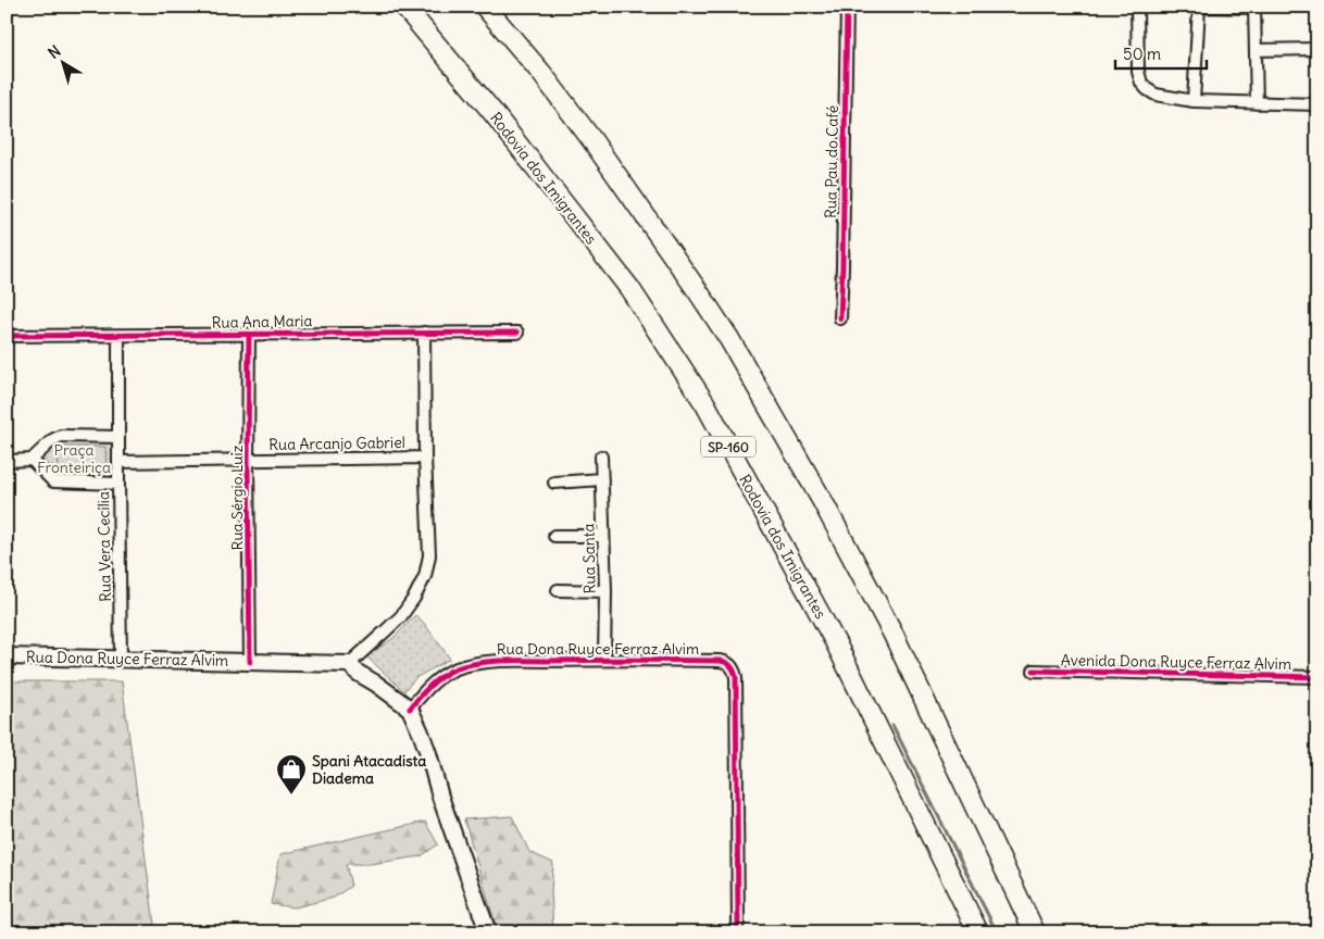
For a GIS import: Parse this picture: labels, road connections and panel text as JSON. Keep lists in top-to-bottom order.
{
  "streets": {
    "highway": ["Rodovia dos Imigrantes", "SP-160"],
    "main road": ["Rua Dona Ruyce Ferraz Alvim"],
    "street": [
      "Rua Pau do Café",
      "Rua Ana Maria",
      "Rua Arcanjo Gabriel",
      "Rua Sérgio Luiz",
      "Rua Vera Cecília",
      "Rua Santa",
      "Avenida Dona Ruyce Ferraz Alvim"
    ]
  },
  "crossings": [
    ["Rua Ana Maria", "Rua Sérgio Luiz"],
    ["Rua Ana Maria", "Rua Vera Cecília"],
    ["Rua Arcanjo Gabriel", "Rua Sérgio Luiz"],
    ["Rua Arcanjo Gabriel", "Rua Vera Cecília"],
    ["Rua Sérgio Luiz", "Rua Dona Ruyce Ferraz Alvim"],
    ["Rua Vera Cecília", "Rua Dona Ruyce Ferraz Alvim"],
    ["Rua Santa", "Rua Dona Ruyce Ferraz Alvim"]
  ],
  "parks": ["Praça Fronteiriça"],
  "places": {
    "shop": ["Spani Atacadista Diadema"]
  },
  "scale_bar": "50 m",
  "north": "top left"
}
